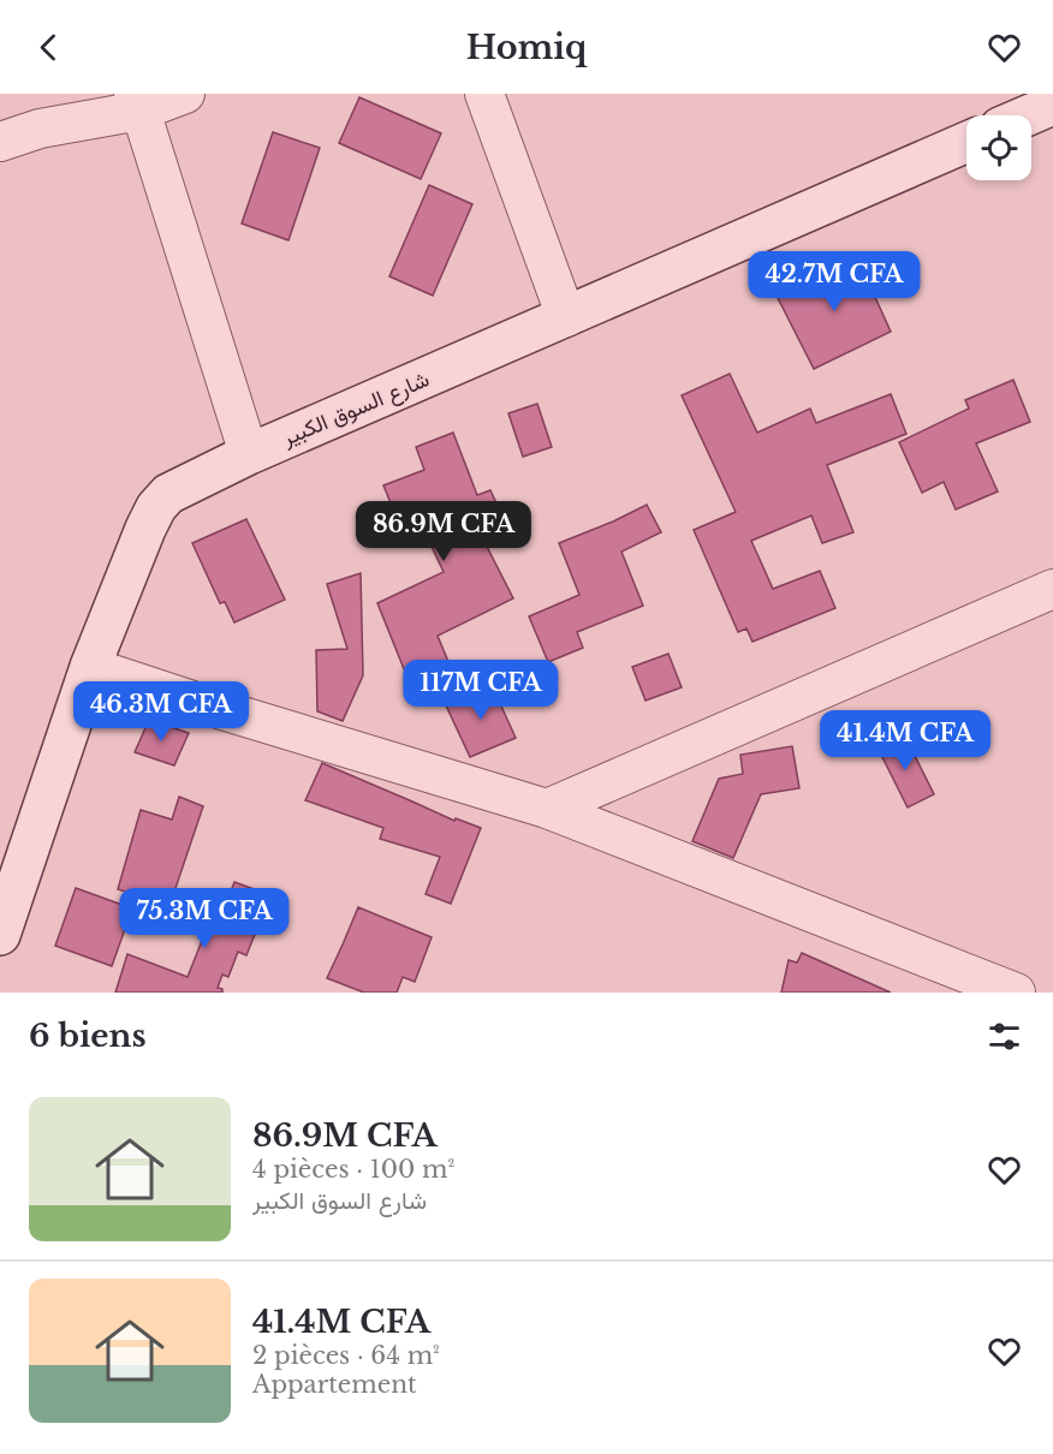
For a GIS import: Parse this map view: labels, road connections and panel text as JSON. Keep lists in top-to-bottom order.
{
  "streets": {
    "street": ["شارع السوق الكبير"]
  },
  "page": {
    "header": "Homiq",
    "price": [
      "42.7M CFA",
      "86.9M CFA",
      "117M CFA",
      "46.3M CFA",
      "41.4M CFA",
      "75.3M CFA"
    ],
    "heading": "6 biens",
    "list": [
      {
        "name": "86.9M CFA",
        "note": "4 pièces · 100 m² · شارع السوق الكبير"
      },
      {
        "name": "41.4M CFA",
        "note": "2 pièces · 64 m² · Appartement"
      }
    ]
  }
}
